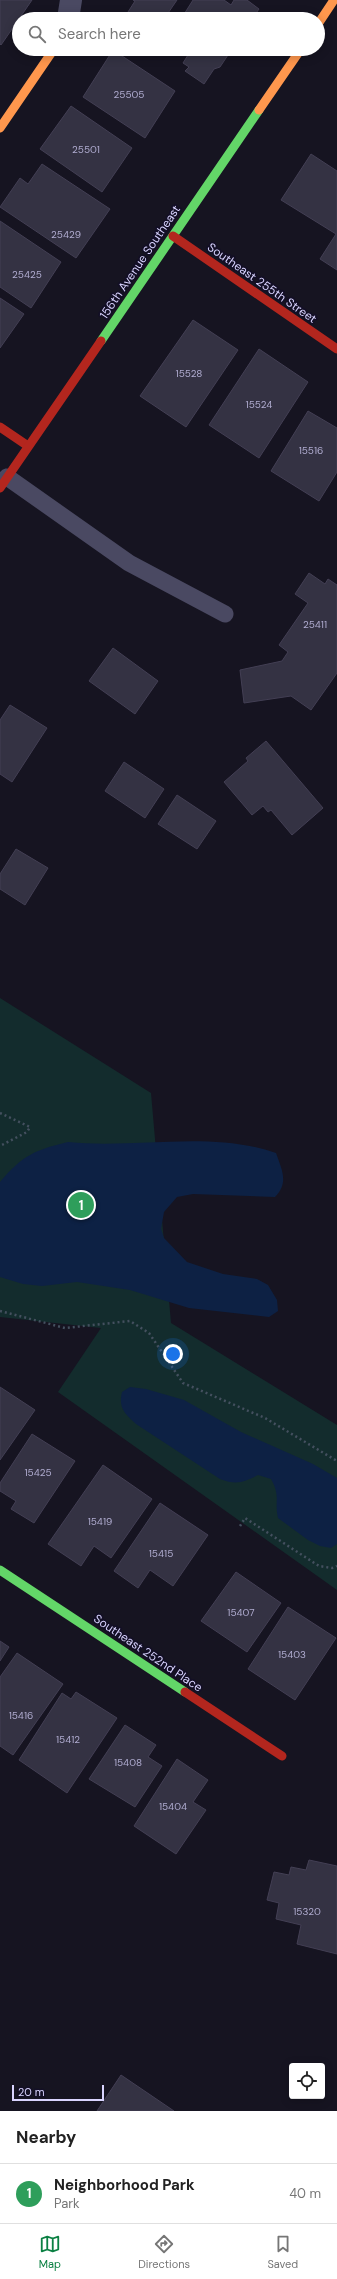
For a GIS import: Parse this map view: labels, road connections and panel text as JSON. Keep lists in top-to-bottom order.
{
  "streets": {
    "street": ["156th Avenue Southeast", "Southeast 255th Street", "Southeast 252nd Place"]
  },
  "crossings": [
    ["156th Avenue Southeast", "Southeast 255th Street"]
  ],
  "house_numbers": [
    "25505",
    "25501",
    "25429",
    "25425",
    "15528",
    "15524",
    "15516",
    "25411",
    "15425",
    "15419",
    "15415",
    "15407",
    "15403",
    "15416",
    "15412",
    "15408",
    "15404",
    "15320"
  ],
  "scale_bar": "20 m",
  "page": {
    "search": "Search here",
    "pins": "1",
    "scale": "20 m",
    "heading": "Nearby",
    "list": [
      {
        "mark": "1",
        "name": "Neighborhood Park",
        "note": "Park",
        "value": "40 m"
      }
    ],
    "nav": ["Map", "Directions", "Saved"]
  }
}
